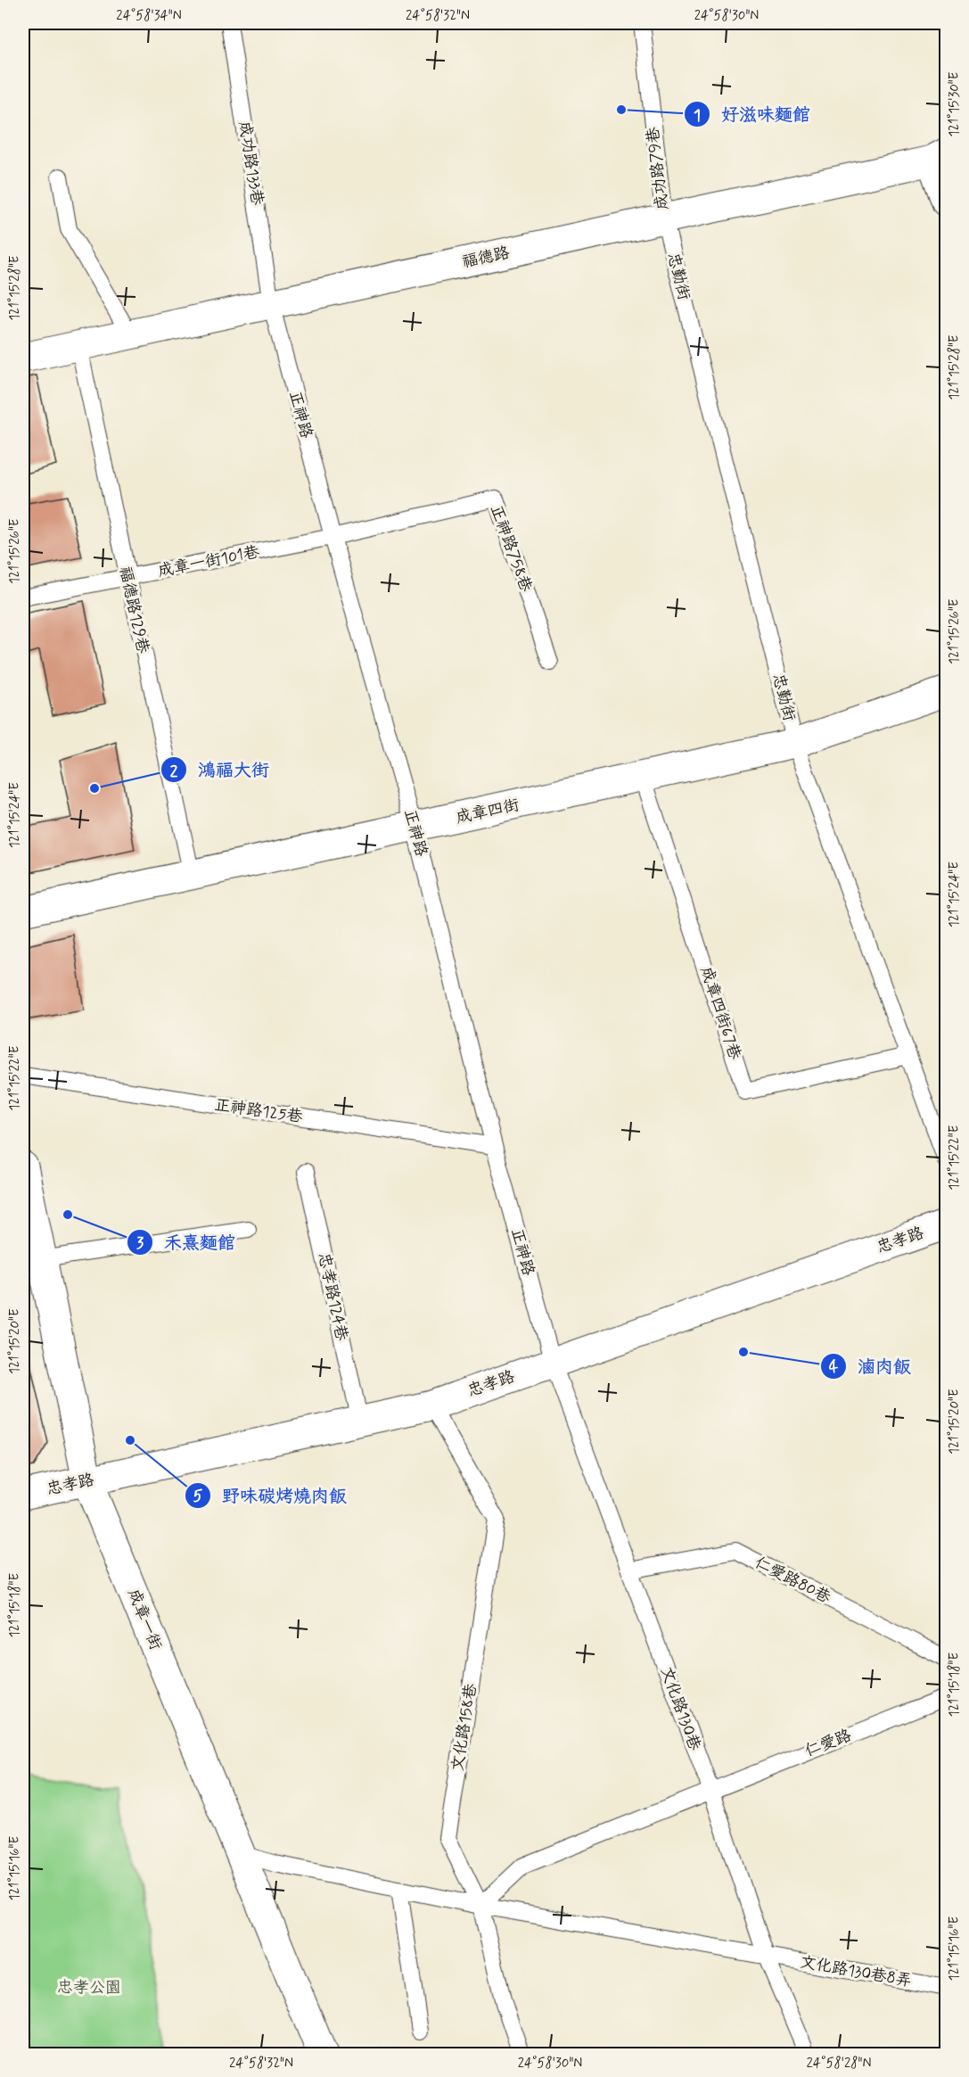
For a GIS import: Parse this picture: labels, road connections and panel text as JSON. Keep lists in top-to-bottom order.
{
  "streets": {
    "street": [
      "福德路",
      "成章四街",
      "忠孝路",
      "成章一街"
    ],
    "lane": [
      "成功路133巷",
      "成功路79巷",
      "忠勤街",
      "正神路",
      "正神路758巷",
      "成章一街101巷",
      "福德路129巷",
      "成章四街67巷",
      "正神路125巷",
      "忠孝路124巷",
      "仁愛路80巷",
      "文化路130巷",
      "文化路158巷",
      "仁愛路",
      "文化路130巷8弄"
    ]
  },
  "crossings": [
    ["成功路133巷", "福德路"],
    ["成功路133巷", "正神路"],
    ["成功路79巷", "福德路"],
    ["成功路79巷", "忠勤街"],
    ["福德路", "忠勤街"],
    ["福德路", "正神路"],
    ["福德路", "福德路129巷"],
    ["忠勤街", "成章四街"],
    ["忠勤街", "成章四街67巷"],
    ["正神路", "正神路758巷"],
    ["正神路", "成章一街101巷"],
    ["正神路", "成章四街"],
    ["正神路", "正神路125巷"],
    ["正神路", "忠孝路"],
    ["正神路", "文化路130巷"],
    ["正神路758巷", "成章一街101巷"],
    ["成章一街101巷", "福德路129巷"],
    ["福德路129巷", "成章四街"],
    ["成章四街", "成章四街67巷"],
    ["忠孝路", "忠孝路124巷"],
    ["忠孝路", "成章一街"],
    ["忠孝路", "文化路130巷"],
    ["忠孝路", "文化路158巷"],
    ["仁愛路80巷", "文化路130巷"],
    ["成章一街", "文化路130巷8弄"],
    ["文化路130巷", "仁愛路"],
    ["文化路130巷", "文化路130巷8弄"],
    ["文化路158巷", "仁愛路"],
    ["文化路158巷", "文化路130巷8弄"],
    ["仁愛路", "文化路130巷8弄"]
  ],
  "parks": ["忠孝公園"],
  "places": [
    "好滋味麵館",
    "鴻福大街",
    "禾熹麵館",
    "滷肉飯",
    "野味碳烤燒肉飯"
  ],
  "coordinates": [
    "24°58'34\"N",
    "24°58'32\"N",
    "24°58'30\"N",
    "121°15'30\"E",
    "121°15'28\"E",
    "121°15'26\"E",
    "121°15'24\"E",
    "121°15'22\"E",
    "121°15'20\"E",
    "121°15'18\"E",
    "121°15'16\"E",
    "24°58'28\"N"
  ]
}
